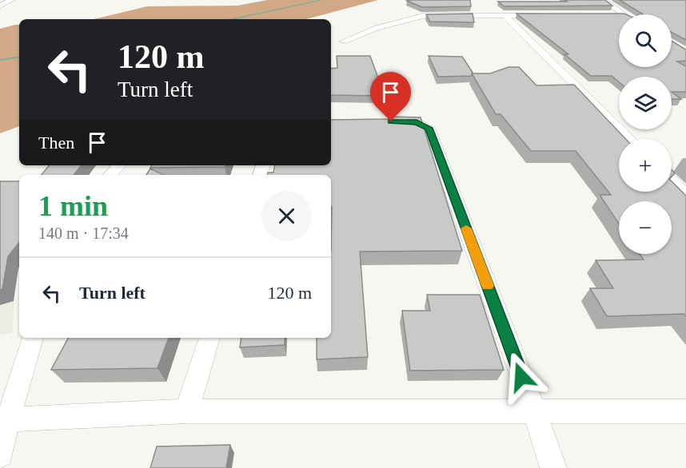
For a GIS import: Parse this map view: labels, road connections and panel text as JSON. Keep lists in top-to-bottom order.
{
  "page": {
    "map_buttons": ["+", "−"],
    "turn": ["120 m", "Turn left"],
    "then": "Then",
    "heading": ["1 min", "140 m · 17:34"],
    "list": [
      {
        "name": "Turn left",
        "value": "120 m"
      }
    ]
  }
}
